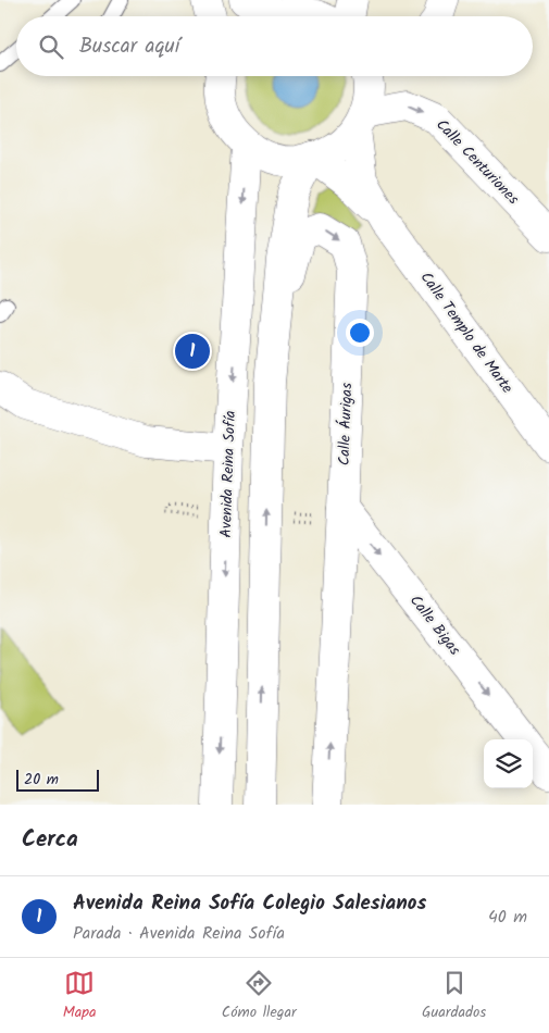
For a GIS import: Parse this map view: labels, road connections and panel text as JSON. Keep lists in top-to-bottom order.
{
  "streets": {
    "main road": [
      "Calle Centuriones",
      "Calle Templo de Marte",
      "Calle Áurigas",
      "Avenida Reina Sofía",
      "Calle Bigas"
    ]
  },
  "crossings": [
    ["Calle Centuriones", "Calle Templo de Marte"],
    ["Calle Áurigas", "Calle Bigas"]
  ],
  "one_way": ["Calle Centuriones", "Calle Bigas"],
  "scale_bar": "20 m",
  "page": {
    "search": "Buscar aquí",
    "pins": "1",
    "scale": "20 m",
    "heading": "Cerca",
    "list": [
      {
        "mark": "1",
        "name": "Avenida Reina Sofía Colegio Salesianos",
        "note": "Parada · Avenida Reina Sofía",
        "value": "40 m"
      }
    ],
    "nav": ["Mapa", "Cómo llegar", "Guardados"]
  }
}
